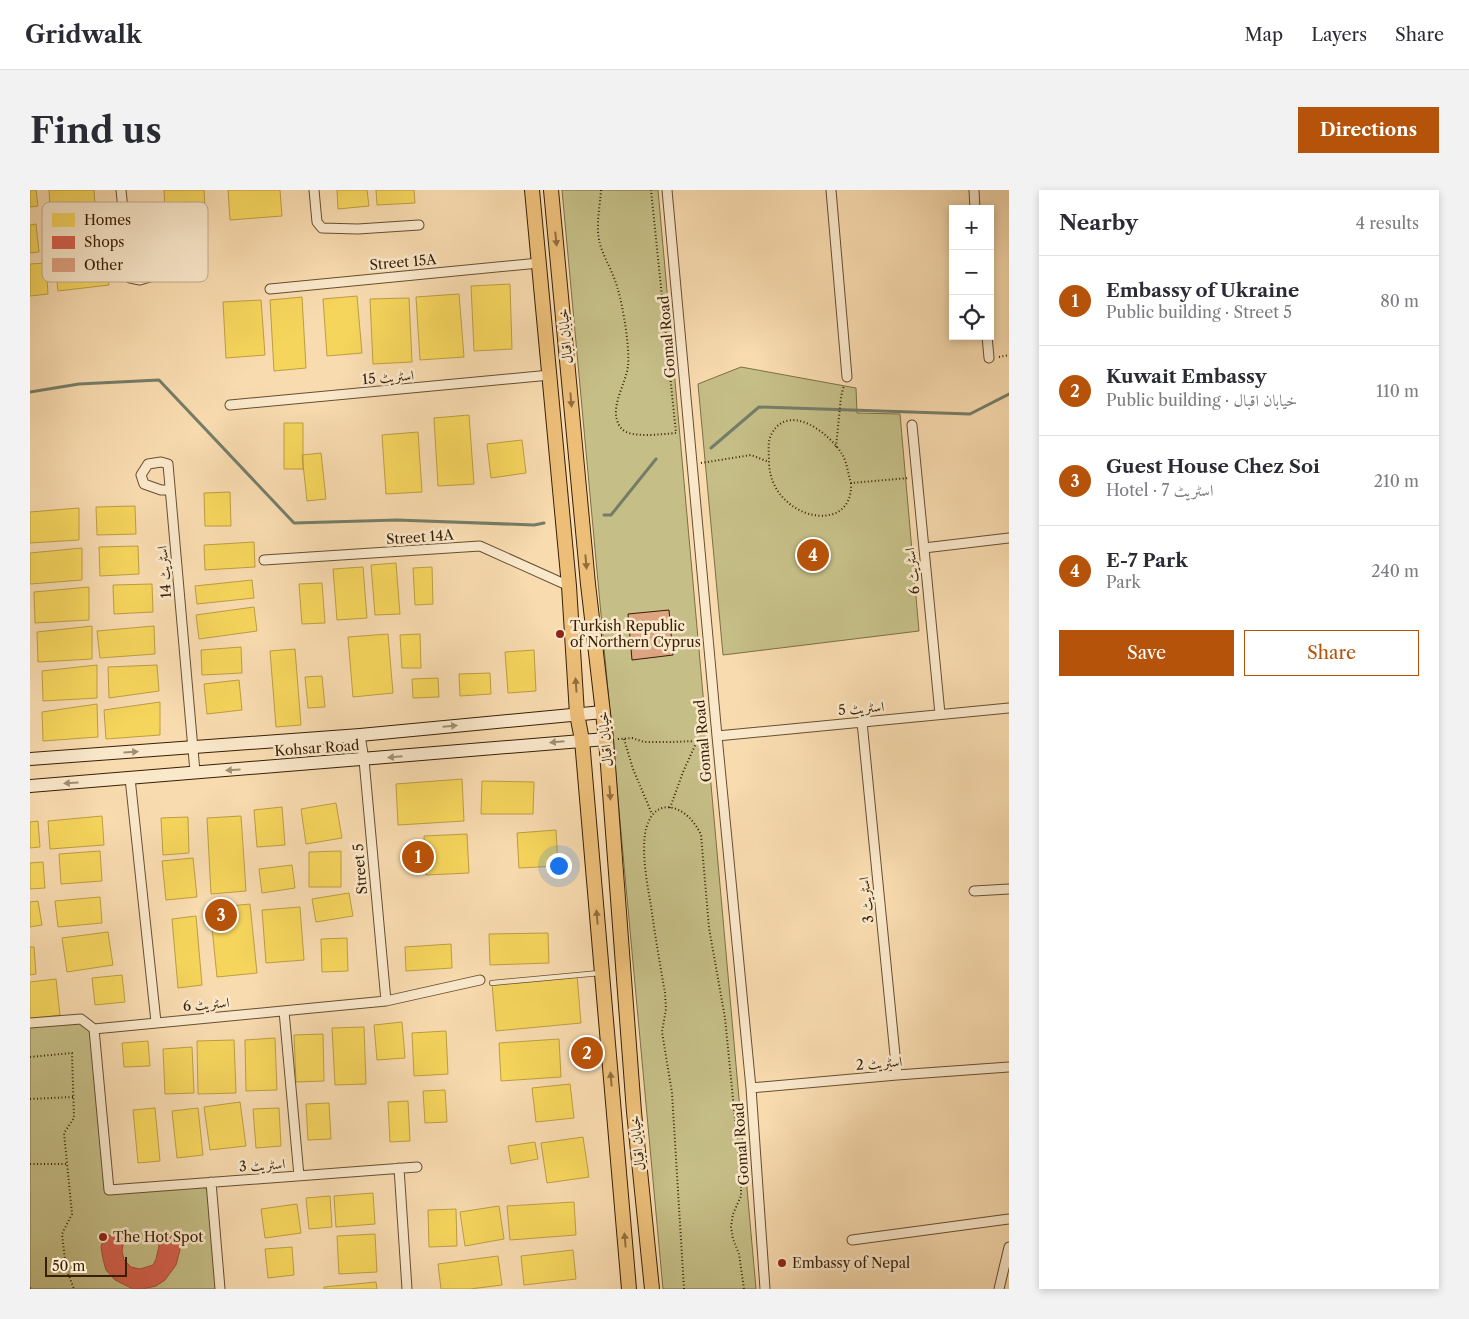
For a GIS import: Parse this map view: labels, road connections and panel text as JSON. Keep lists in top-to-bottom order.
{
  "streets": {
    "main road": ["خیابان اقبال"],
    "street": [
      "Street 15A",
      "Gomal Road",
      "اسٹریٹ 15",
      "Street 14A",
      "اسٹریٹ 6",
      "اسٹریٹ 14",
      "اسٹریٹ 5",
      "Kohsar Road",
      "Street 5",
      "اسٹریٹ 3",
      "اسٹریٹ 2"
    ]
  },
  "crossings": [
    ["Street 15A", "خیابان اقبال"],
    ["خیابان اقبال", "اسٹریٹ 15"],
    ["خیابان اقبال", "Street 14A"],
    ["خیابان اقبال", "Kohsar Road"],
    ["Gomal Road", "اسٹریٹ 5"],
    ["Gomal Road", "اسٹریٹ 2"],
    ["اسٹریٹ 6", "اسٹریٹ 5"],
    ["اسٹریٹ 6", "Street 5"],
    ["اسٹریٹ 6", "اسٹریٹ 3"],
    ["اسٹریٹ 14", "Kohsar Road"],
    ["اسٹریٹ 5", "اسٹریٹ 3"],
    ["Kohsar Road", "Street 5"],
    ["اسٹریٹ 3", "اسٹریٹ 2"]
  ],
  "places": ["Turkish Republic of Northern Cyprus", "The Hot Spot", "Embassy of Nepal"],
  "legend": ["Homes", "Shops", "Other"],
  "scale_bar": "50 m",
  "page": {
    "header": "Gridwalk",
    "nav": ["Map", "Layers", "Share"],
    "buttons": [
      "Directions",
      ["Save", "Share"]
    ],
    "title": "Find us",
    "heading": ["Nearby", "4 results"],
    "map_buttons": ["+", "−"],
    "list": [
      {
        "mark": "1",
        "name": "Embassy of Ukraine",
        "note": "Public building · Street 5",
        "value": "80 m"
      },
      {
        "mark": "2",
        "name": "Kuwait Embassy",
        "note": "Public building · خیابان اقبال",
        "value": "110 m"
      },
      {
        "mark": "3",
        "name": "Guest House Chez Soi",
        "note": "Hotel · اسٹریٹ 7",
        "value": "210 m"
      },
      {
        "mark": "4",
        "name": "E-7 Park",
        "note": "Park",
        "value": "240 m"
      }
    ],
    "pins": [
      "4",
      "1",
      "3",
      "2"
    ],
    "scale": "50 m"
  }
}
